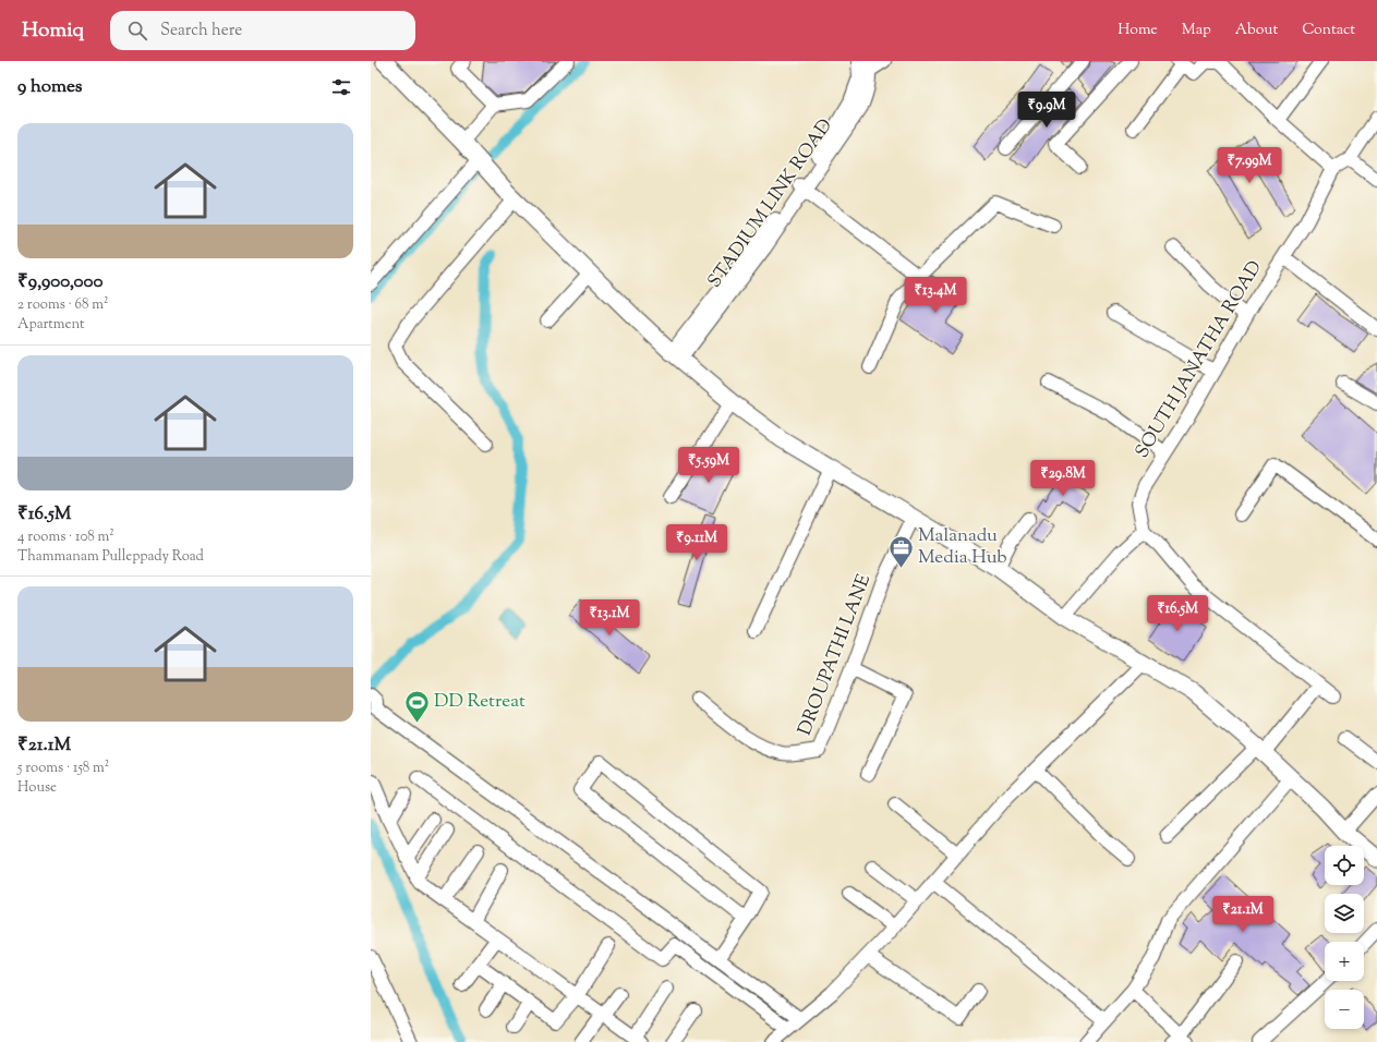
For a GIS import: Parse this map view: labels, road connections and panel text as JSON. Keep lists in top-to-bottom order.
{
  "streets": {
    "street": ["STADIUM LINK ROAD", "SOUTH JANATHA ROAD", "DROUPATHI LANE"]
  },
  "places": {
    "office": ["Malanadu Media Hub"],
    "sports": ["DD Retreat"]
  },
  "page": {
    "header": "Homiq",
    "search": "Search here",
    "nav": [
      "Home",
      "Map",
      "About",
      "Contact"
    ],
    "heading": "9 homes",
    "price": [
      "₹9.9M",
      "₹7.99M",
      "₹13.4M",
      "₹5.59M",
      "₹29.8M",
      "₹9.11M",
      "₹16.5M",
      "₹13.1M",
      "₹21.1M"
    ],
    "list": [
      {
        "name": "₹9,900,000",
        "note": "2 rooms · 68 m² · Apartment"
      },
      {
        "name": "₹16.5M",
        "note": "4 rooms · 108 m² · Thammanam Pulleppady Road"
      },
      {
        "name": "₹21.1M",
        "note": "5 rooms · 158 m² · House"
      }
    ],
    "map_buttons": ["+", "−"]
  }
}
